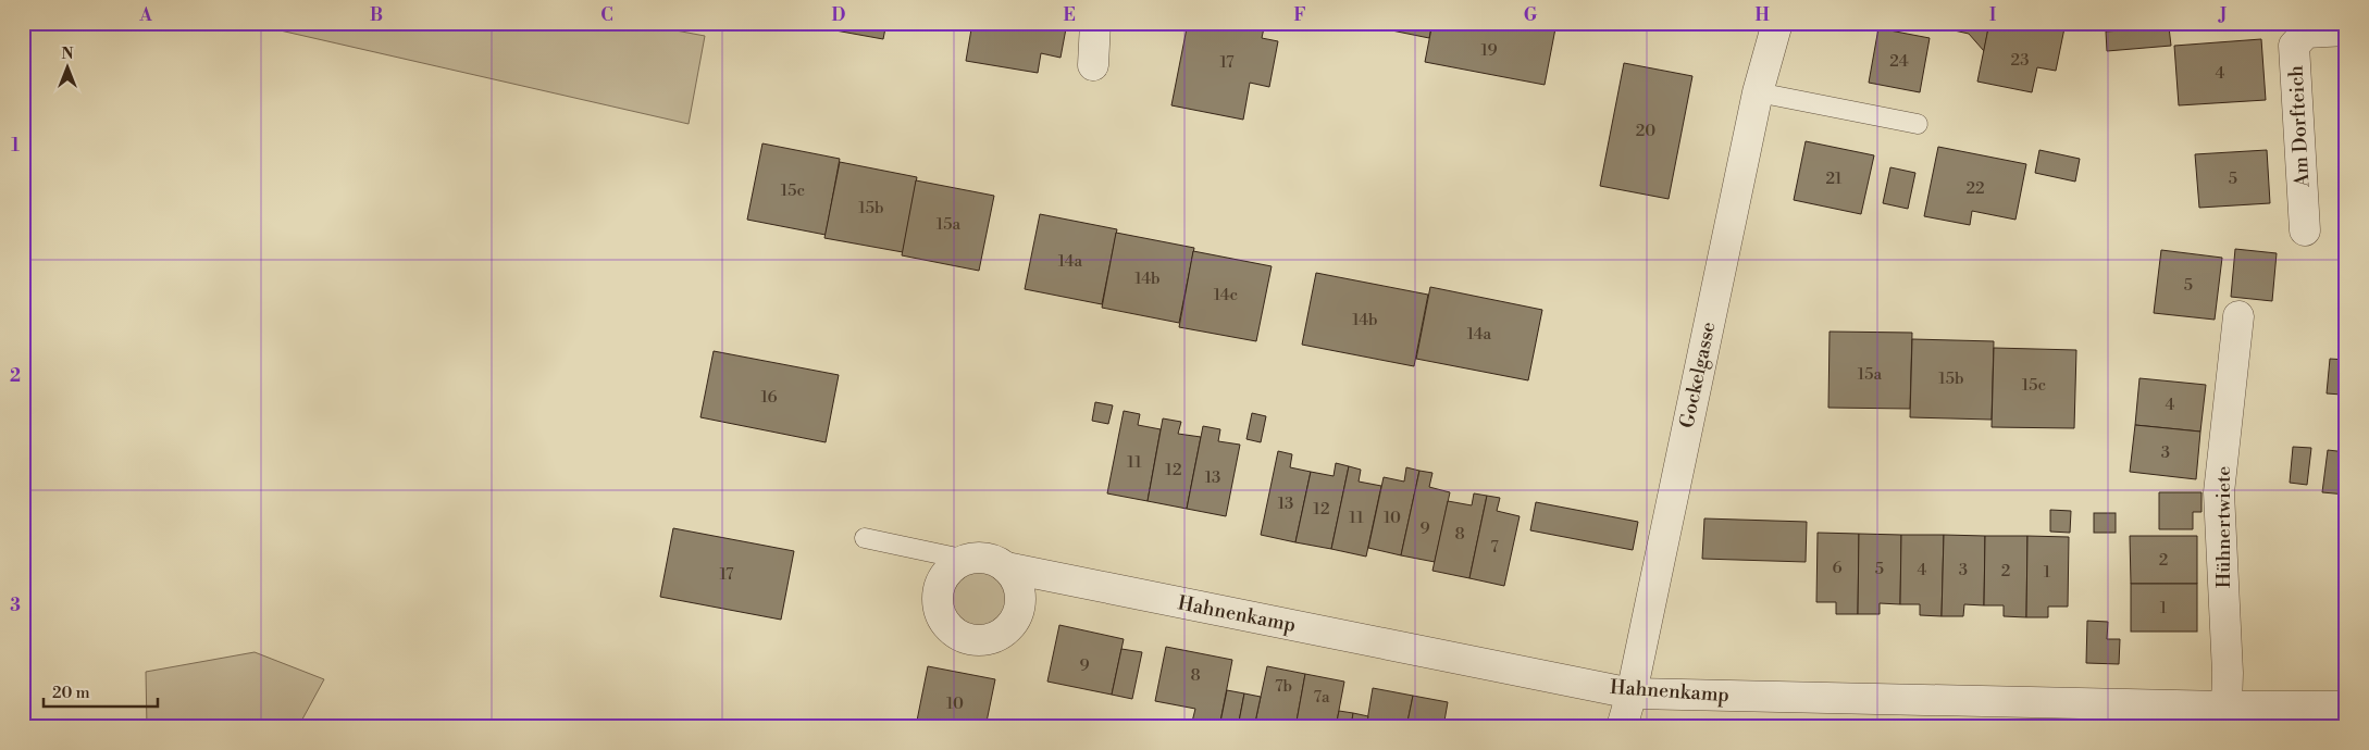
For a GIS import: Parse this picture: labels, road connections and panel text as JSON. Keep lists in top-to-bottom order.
{
  "streets": {
    "street": [
      "Am Dorfteich",
      "Gockelgasse",
      "Hühnertwiete",
      "Hahnenkamp"
    ]
  },
  "crossings": [
    ["Gockelgasse", "Hahnenkamp"],
    ["Hühnertwiete", "Hahnenkamp"]
  ],
  "house_numbers": [
    "19",
    "23",
    "24",
    "17",
    "4",
    "20",
    "21",
    "5",
    "22",
    "15c",
    "15b",
    "15a",
    "14a",
    "14b",
    "5",
    "14c",
    "14b",
    "14a",
    "15a",
    "15b",
    "15c",
    "16",
    "4",
    "3",
    "11",
    "12",
    "13",
    "13",
    "12",
    "11",
    "10",
    "9",
    "8",
    "7",
    "2",
    "6",
    "5",
    "4",
    "3",
    "2",
    "1",
    "17",
    "1",
    "9",
    "8",
    "7b",
    "7a",
    "10"
  ],
  "scale_bar": "20 m",
  "north": "top",
  "grid": {
    "columns": [
      "A",
      "B",
      "C",
      "D",
      "E",
      "F",
      "G",
      "H",
      "I",
      "J"
    ],
    "rows": ["1", "2", "3"]
  }
}
